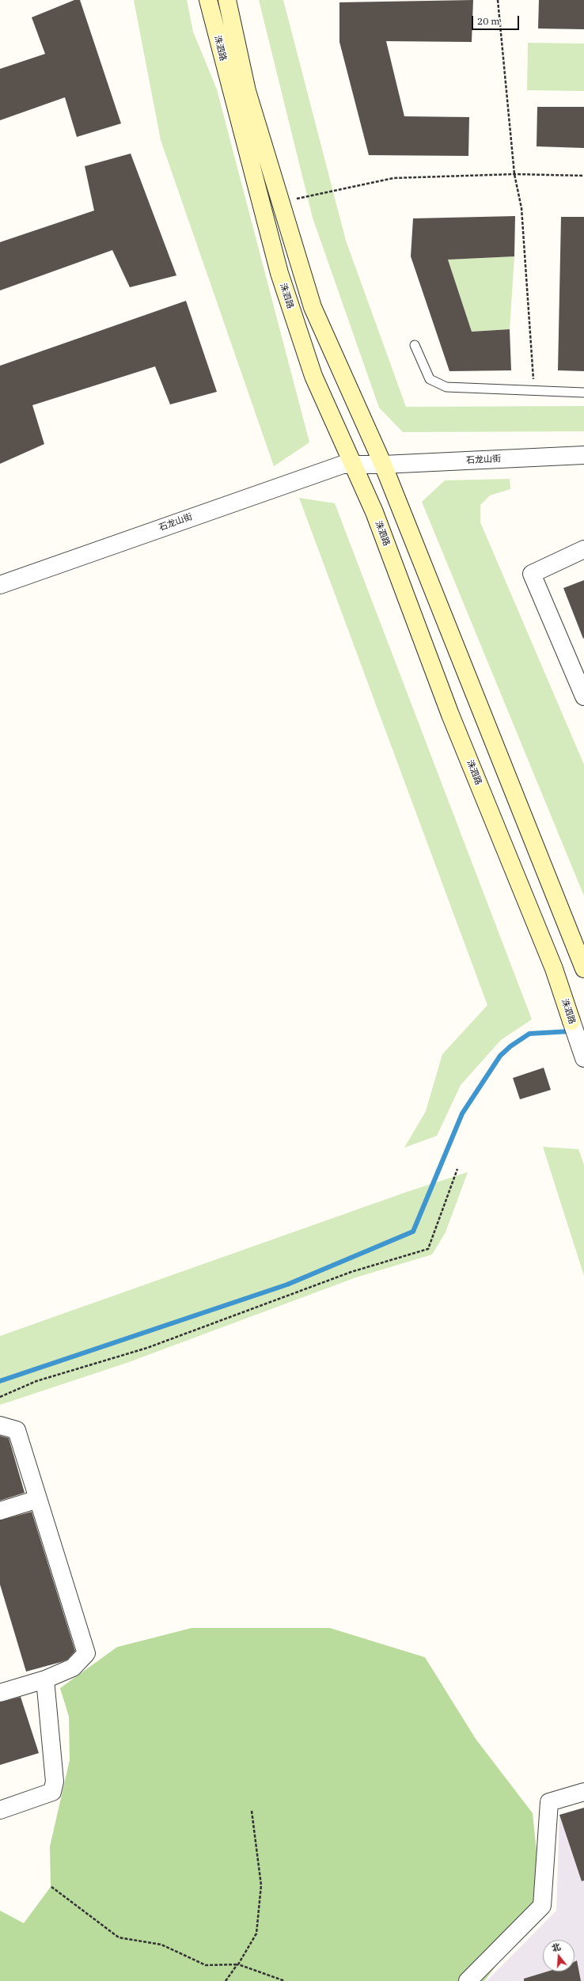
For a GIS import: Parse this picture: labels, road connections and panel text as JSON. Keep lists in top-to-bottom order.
{
  "streets": {
    "main road": ["洙泗路"],
    "street": ["石龙山街"]
  },
  "crossings": [
    ["洙泗路", "石龙山街"]
  ],
  "scale_bar": "20 m",
  "north": "top"
}
